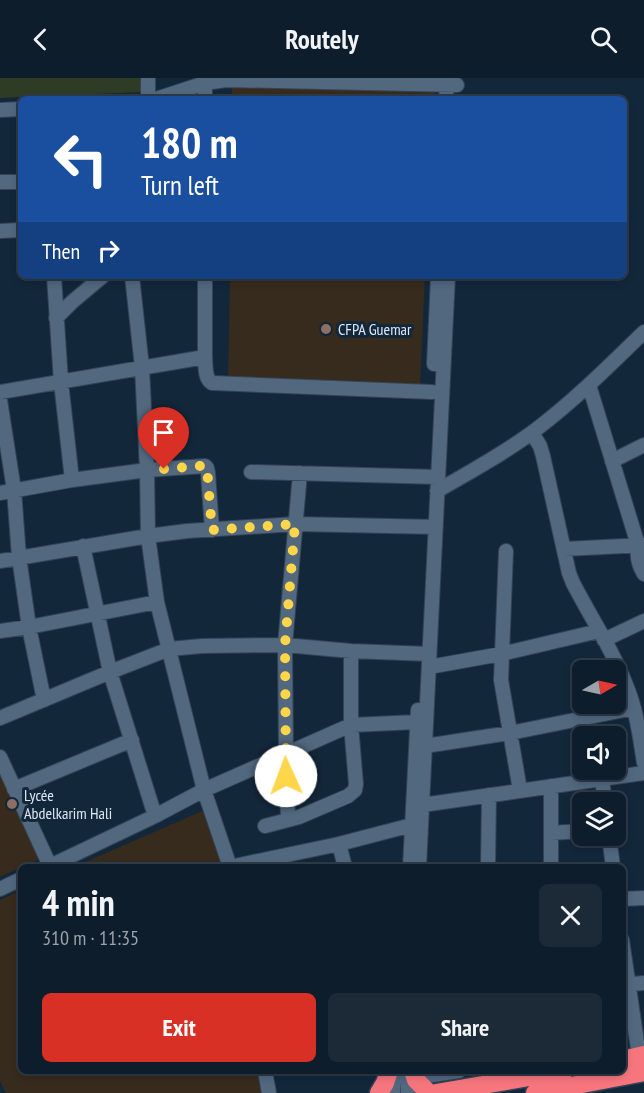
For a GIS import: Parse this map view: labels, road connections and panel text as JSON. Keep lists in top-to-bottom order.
{
  "places": ["CFPA Guemar", "Lycée Abdelkarim Hali"],
  "north": "right",
  "page": {
    "header": "Routely",
    "turn": ["180 m", "Turn left"],
    "then": "Then",
    "heading": ["4 min", "310 m · 11:35"],
    "buttons": ["Exit", "Share"]
  }
}
